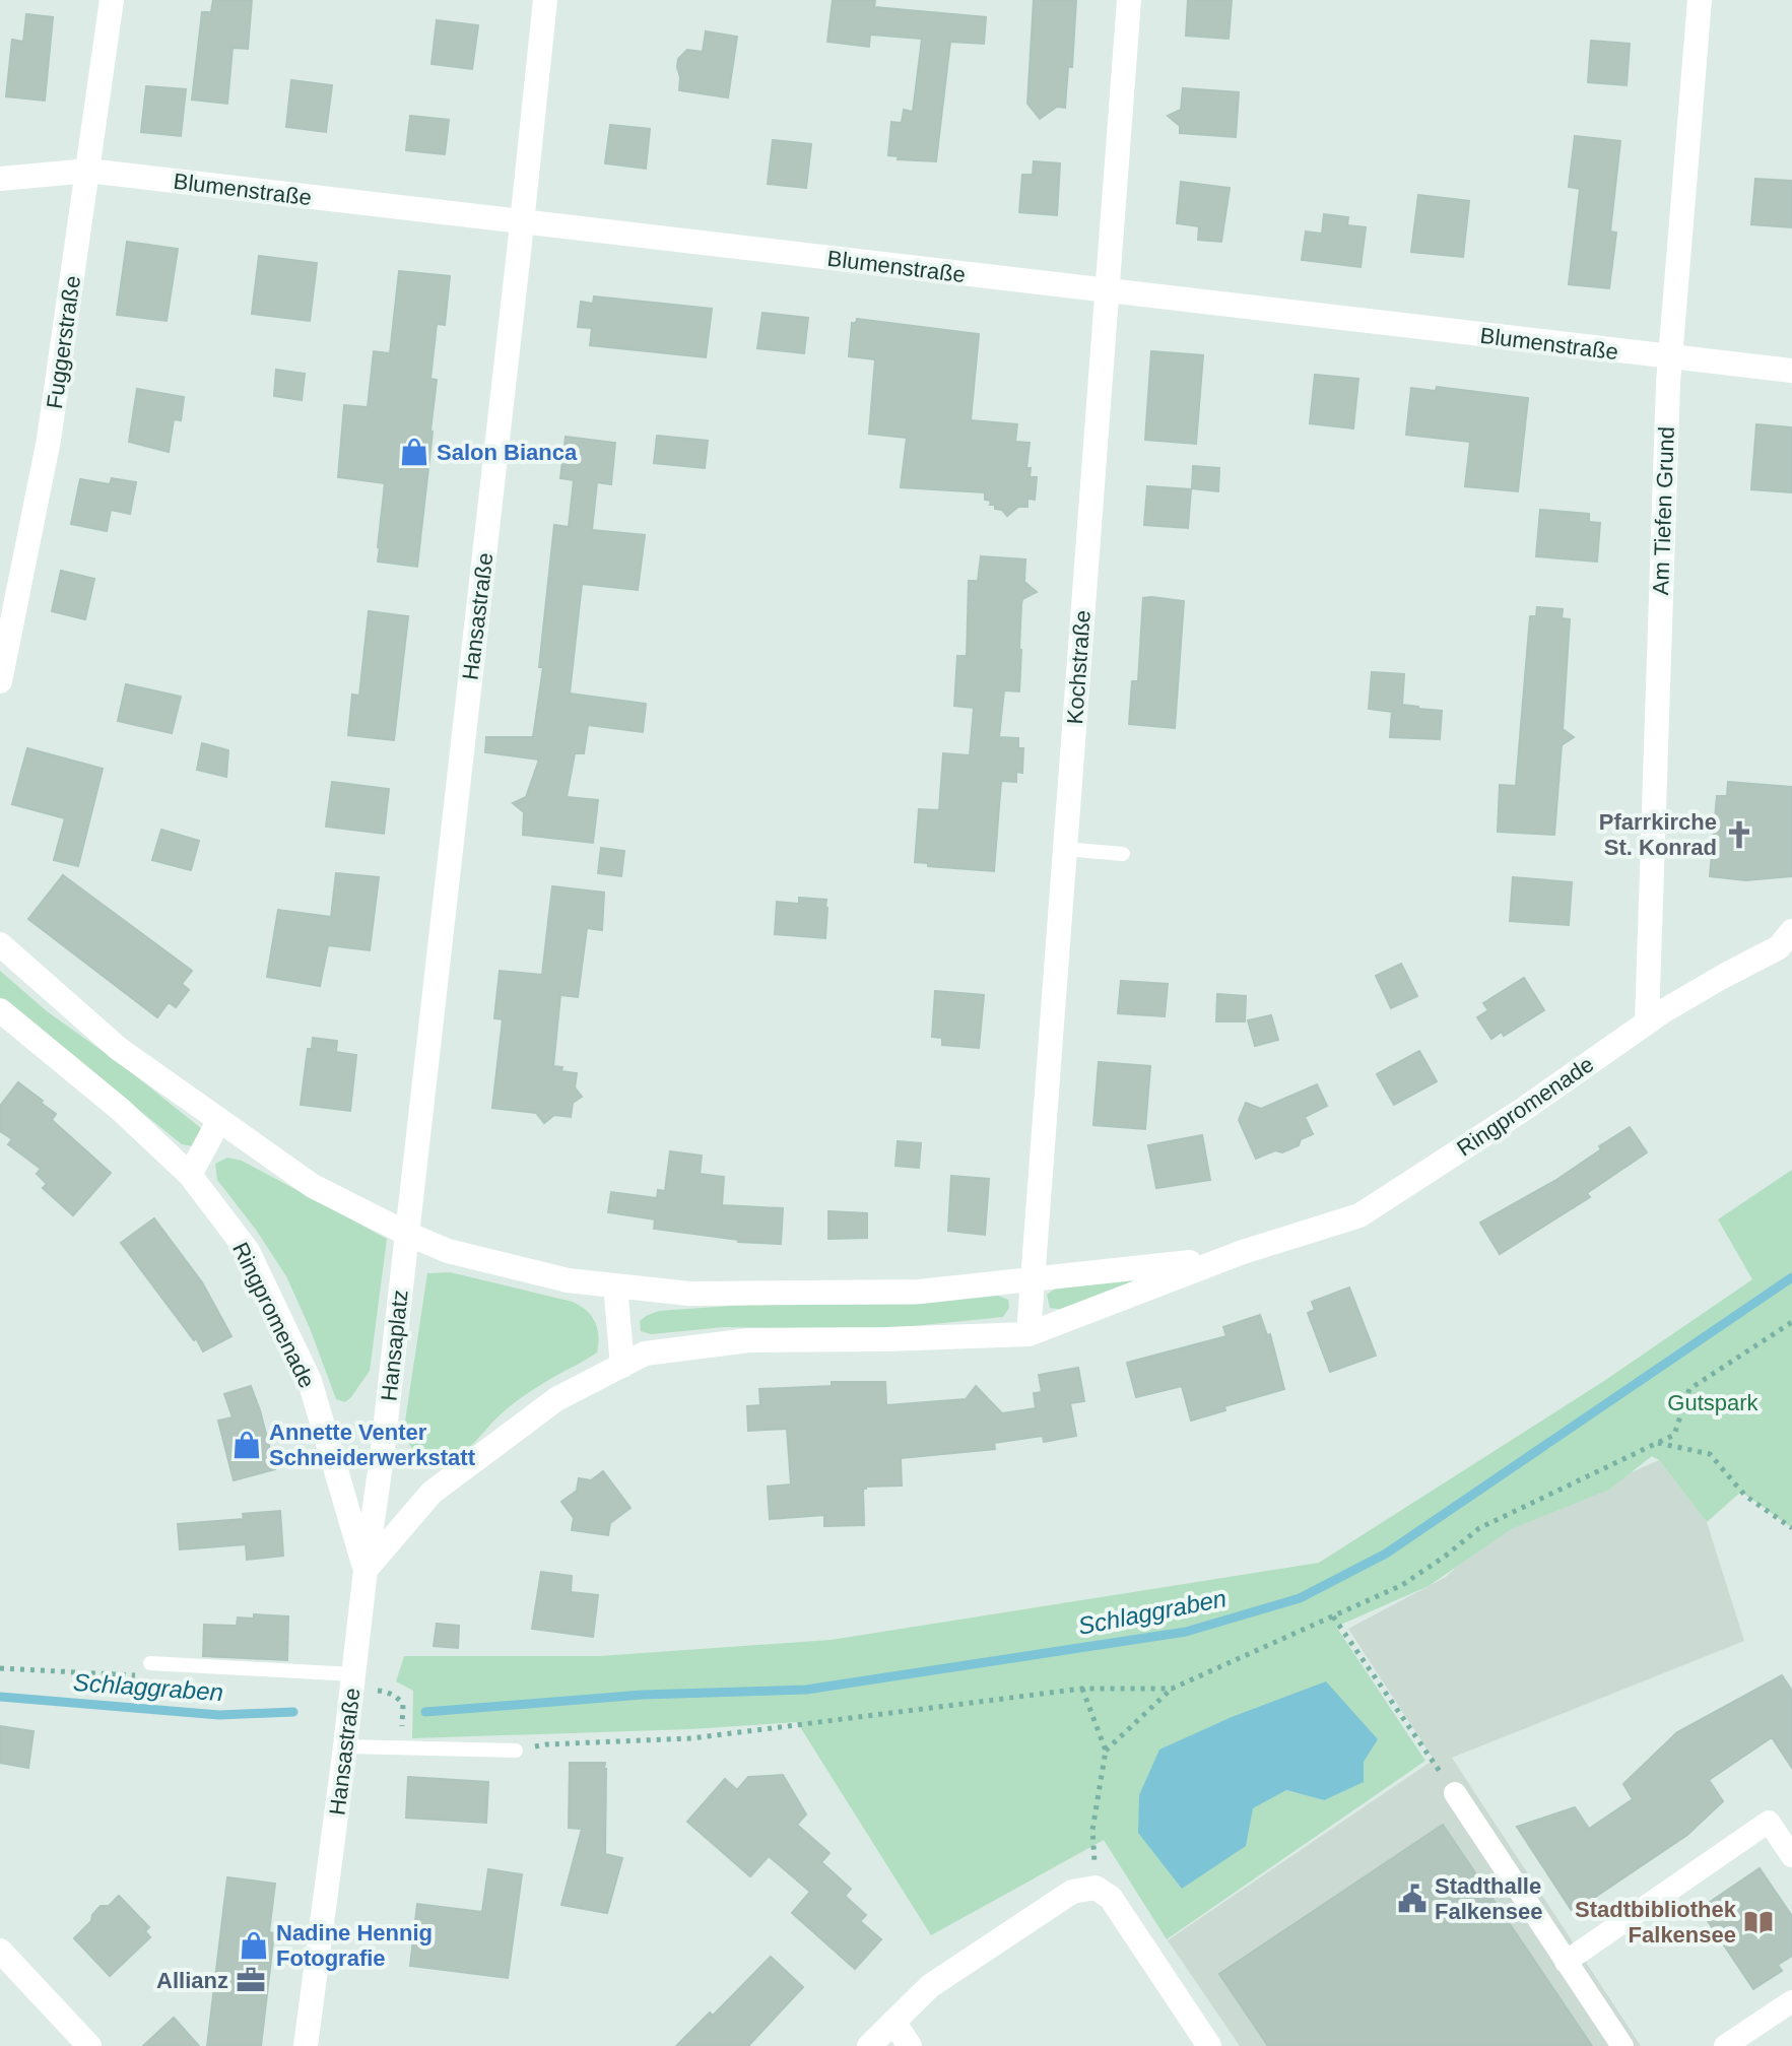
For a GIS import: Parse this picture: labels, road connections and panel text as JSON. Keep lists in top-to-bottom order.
{
  "streets": {
    "street": [
      "Blumenstraße",
      "Fuggerstraße",
      "Am Tiefen Grund",
      "Hansastraße",
      "Kochstraße",
      "Ringpromenade",
      "Hansaplatz"
    ]
  },
  "crossings": [
    ["Blumenstraße", "Fuggerstraße"],
    ["Blumenstraße", "Am Tiefen Grund"],
    ["Blumenstraße", "Hansastraße"],
    ["Blumenstraße", "Kochstraße"],
    ["Am Tiefen Grund", "Ringpromenade"],
    ["Hansastraße", "Ringpromenade"],
    ["Hansastraße", "Hansaplatz"],
    ["Kochstraße", "Ringpromenade"],
    ["Ringpromenade", "Hansaplatz"]
  ],
  "water": ["Schlaggraben"],
  "parks": ["Gutspark"],
  "places": {
    "shop": ["Salon Bianca", "Annette Venter Schneiderwerkstatt", "Nadine Hennig Fotografie"],
    "church": ["Pfarrkirche St. Konrad"],
    "public building": ["Stadthalle Falkensee"],
    "library": ["Stadtbibliothek Falkensee"],
    "office": ["Allianz"]
  }
}
